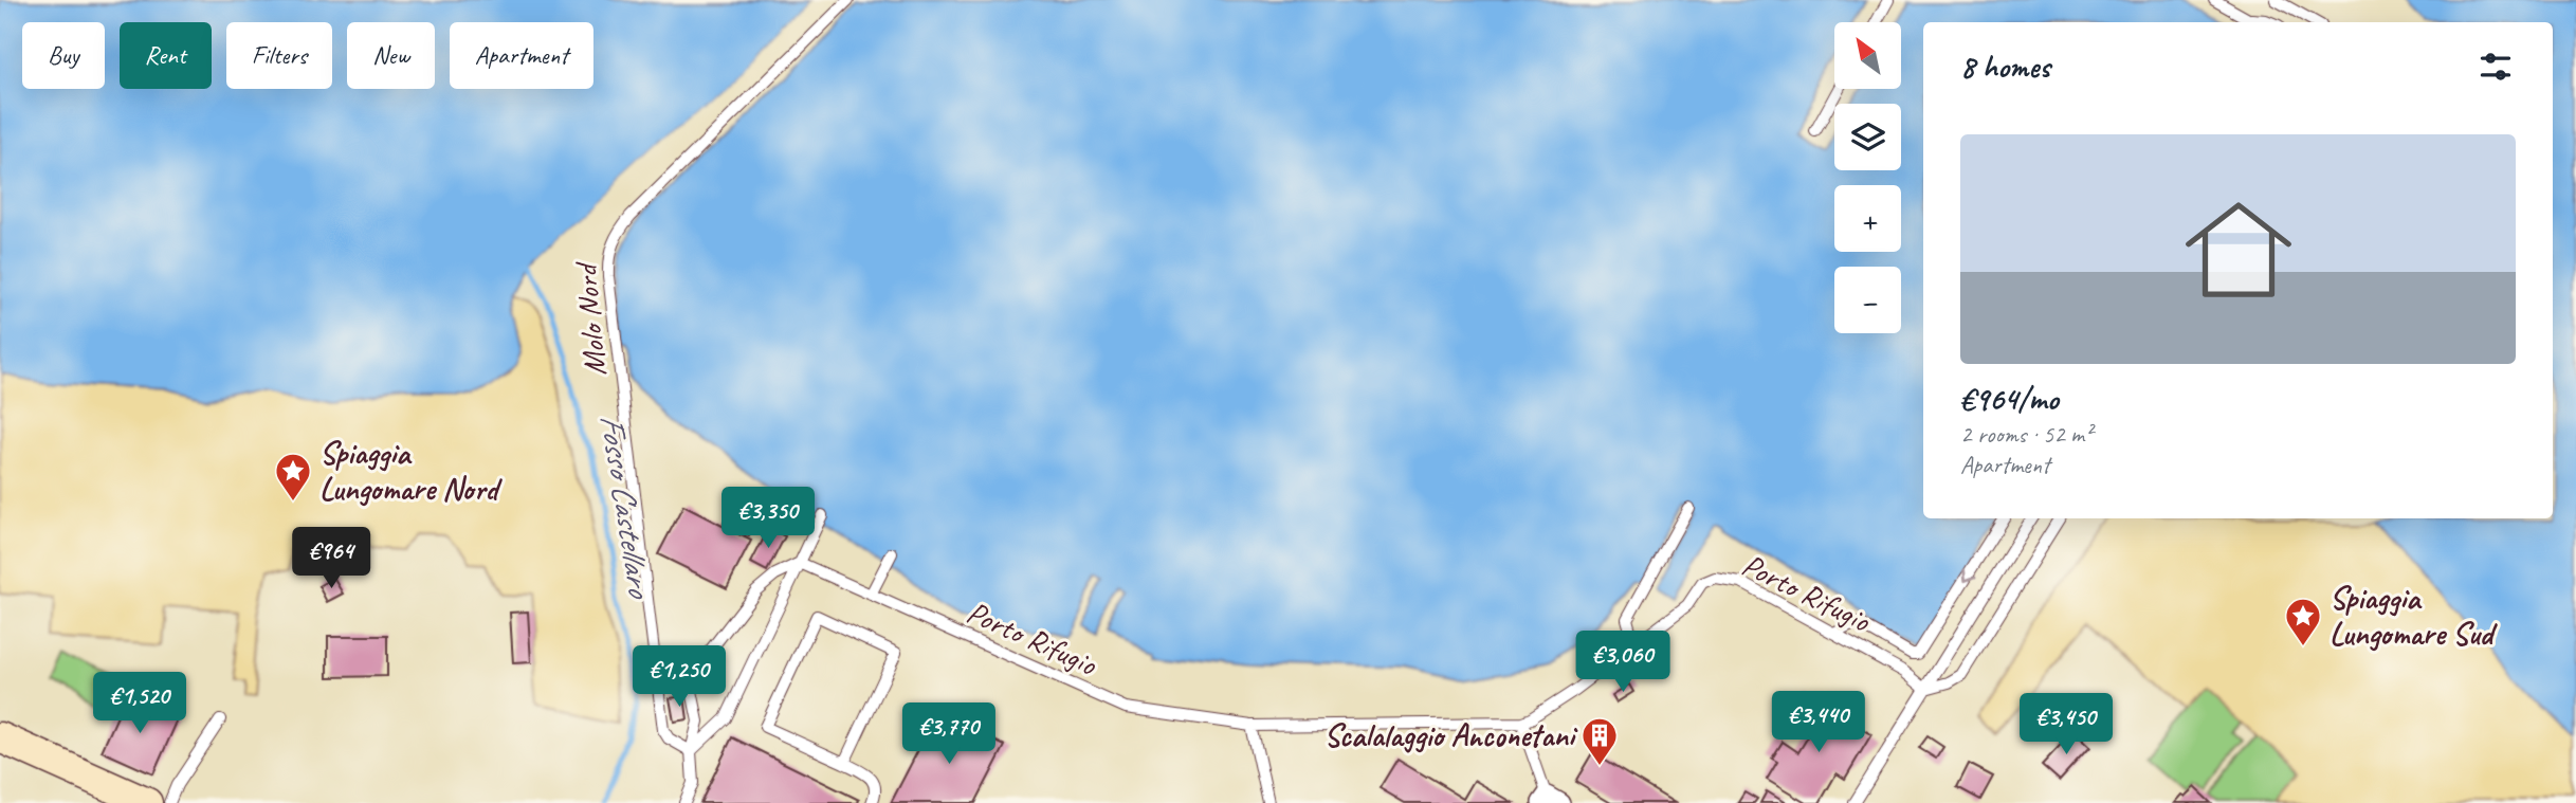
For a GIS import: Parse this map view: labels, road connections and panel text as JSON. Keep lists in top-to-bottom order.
{
  "streets": {
    "lane": ["Molo Nord", "Porto Rifugio"]
  },
  "water": ["Fosso Castellaro"],
  "places": {
    "place": ["Spiaggia Lungomare Nord", "Spiaggia Lungomare Sud"],
    "building": ["Scalalaggio Anconetani"]
  },
  "north": "top left",
  "page": {
    "map_buttons": ["+", "−"],
    "chip": [
      "Buy",
      "Rent",
      "Filters",
      "New",
      "Apartment"
    ],
    "heading": "8 homes",
    "list": [
      {
        "name": "€964/mo",
        "note": "2 rooms · 52 m² · Apartment"
      }
    ],
    "price": [
      "€3,350",
      "€964",
      "€3,060",
      "€1,250",
      "€1,520",
      "€3,440",
      "€3,450",
      "€3,770"
    ]
  }
}
